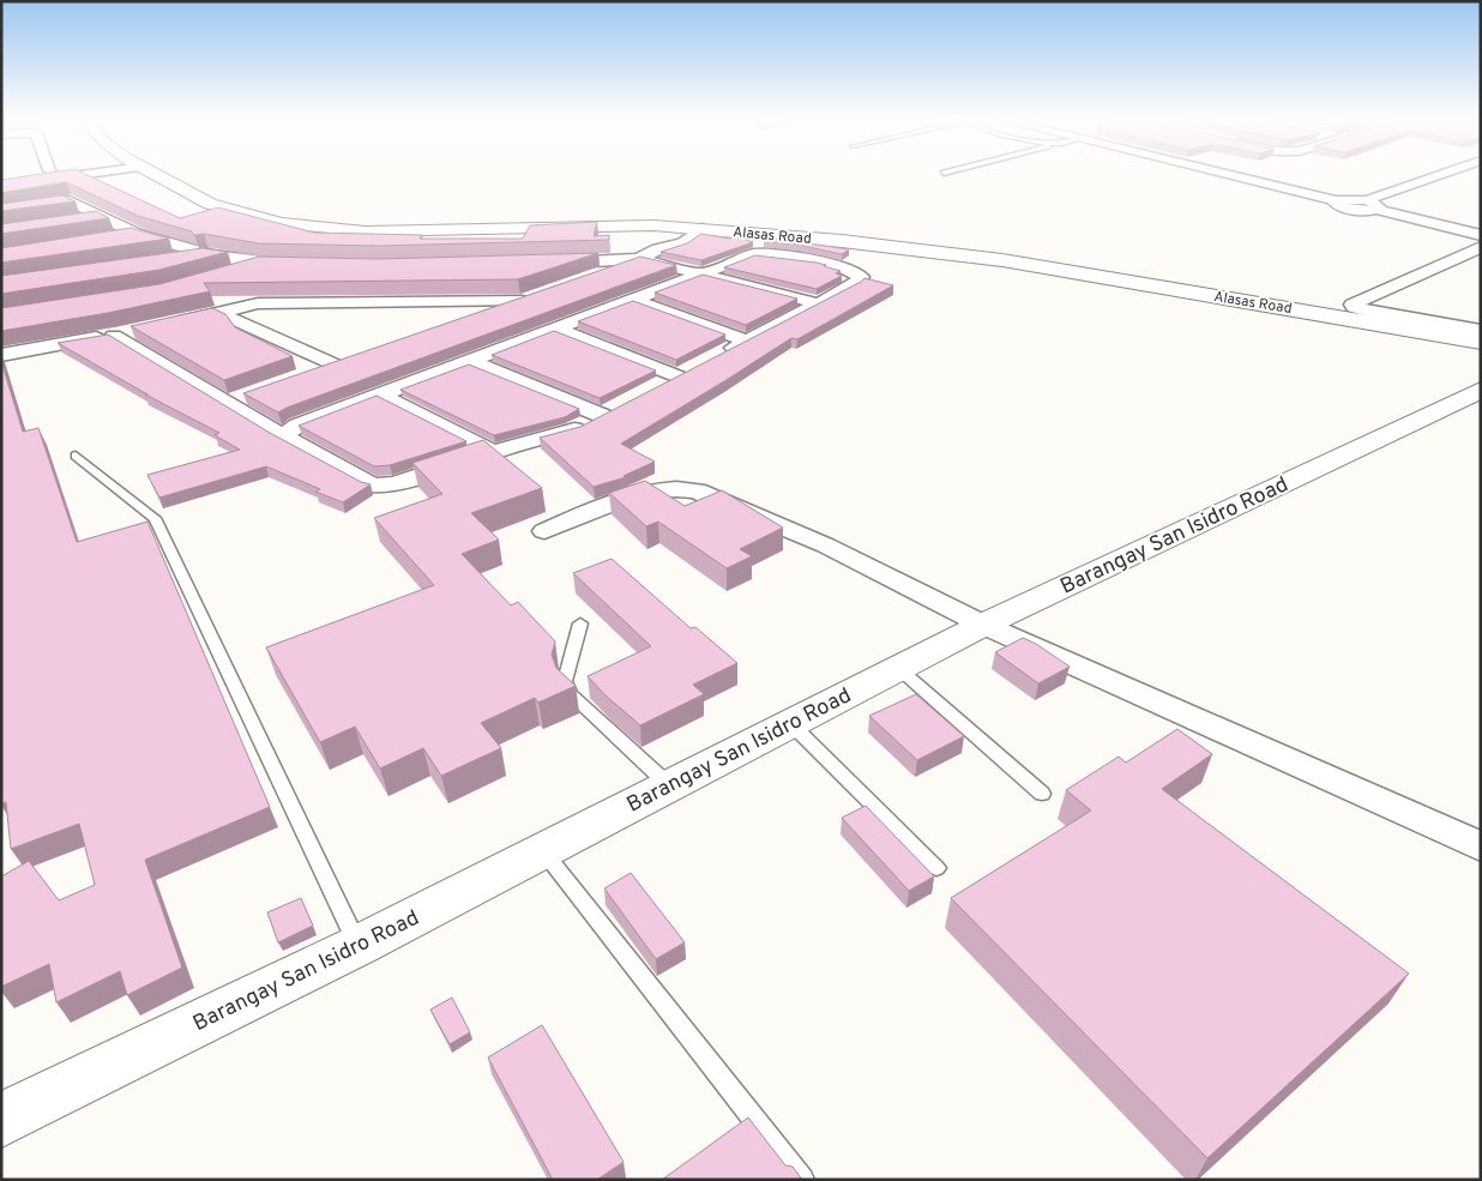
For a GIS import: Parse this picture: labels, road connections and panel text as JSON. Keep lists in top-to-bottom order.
{
  "streets": {
    "street": ["Alasas Road", "Barangay San Isidro Road"]
  }
}
